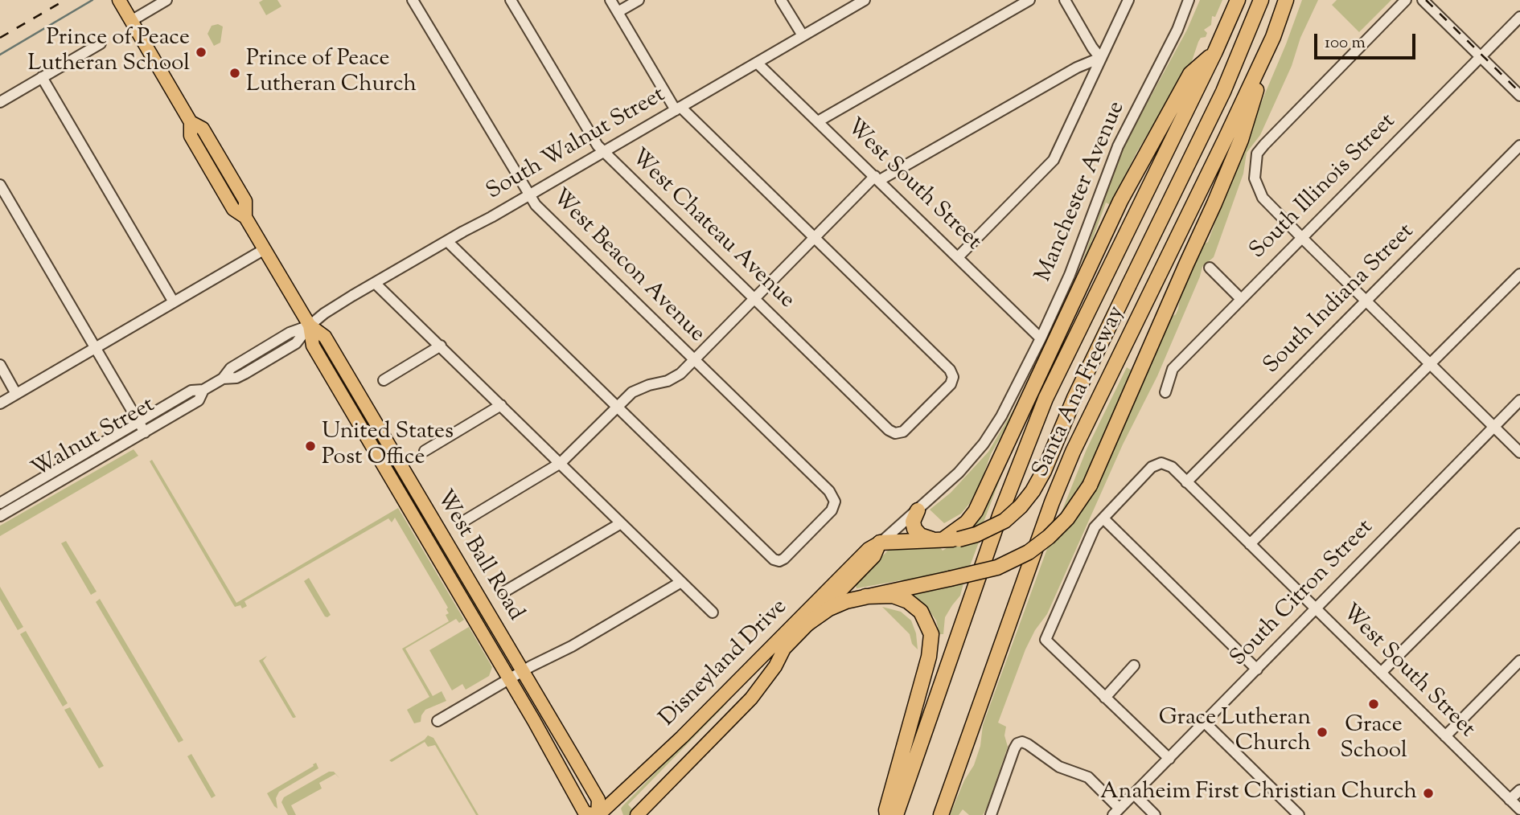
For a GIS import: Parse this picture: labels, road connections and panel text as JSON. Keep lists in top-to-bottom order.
{
  "streets": {
    "highway": ["Santa Ana Freeway"],
    "main road": ["West Ball Road", "Disneyland Drive"],
    "street": [
      "South Walnut Street",
      "West South Street",
      "South Illinois Street",
      "Manchester Avenue",
      "West Chateau Avenue",
      "West Beacon Avenue",
      "South Indiana Street",
      "Walnut Street",
      "South Citron Street"
    ]
  },
  "crossings": [
    ["South Walnut Street", "West South Street"],
    ["South Walnut Street", "West Chateau Avenue"],
    ["South Walnut Street", "West Beacon Avenue"],
    ["South Walnut Street", "Walnut Street"],
    ["South Walnut Street", "West Ball Road"],
    ["West South Street", "Manchester Avenue"],
    ["West South Street", "South Indiana Street"],
    ["West South Street", "South Citron Street"],
    ["West South Street", "Disneyland Drive"],
    ["Manchester Avenue", "Disneyland Drive"],
    ["Walnut Street", "West Ball Road"],
    ["West Ball Road", "Disneyland Drive"]
  ],
  "places": [
    "Prince of Peace Lutheran School",
    "Prince of Peace Lutheran Church",
    "United States Post Office",
    "Grace School",
    "Grace Lutheran Church",
    "Anaheim First Christian Church"
  ],
  "scale_bar": "100 m"
}
